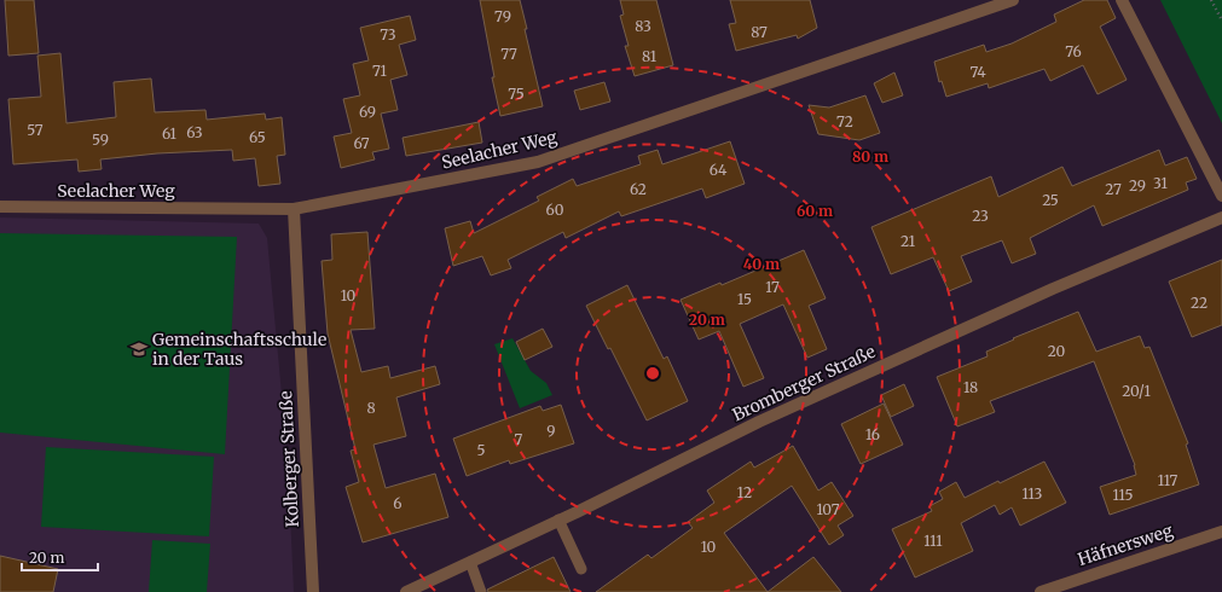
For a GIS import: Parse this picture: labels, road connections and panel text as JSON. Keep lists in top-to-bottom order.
{
  "streets": {
    "street": [
      "Seelacher Weg",
      "Bromberger Straße",
      "Kolberger Straße",
      "Häfnersweg"
    ]
  },
  "crossings": [
    ["Seelacher Weg", "Kolberger Straße"]
  ],
  "places": {
    "school or university": ["Gemeinschaftsschule in der Taus"]
  },
  "house_numbers": [
    "79",
    "83",
    "87",
    "73",
    "76",
    "77",
    "81",
    "71",
    "74",
    "75",
    "69",
    "72",
    "57",
    "63",
    "61",
    "65",
    "59",
    "67",
    "64",
    "31",
    "29",
    "62",
    "27",
    "25",
    "60",
    "23",
    "21",
    "17",
    "10",
    "15",
    "22",
    "20",
    "18",
    "20/1",
    "8",
    "9",
    "16",
    "7",
    "5",
    "117",
    "12",
    "113",
    "115",
    "6",
    "107",
    "111",
    "10"
  ],
  "scale_bar": "20 m",
  "rings": [
    "80 m",
    "60 m",
    "40 m",
    "20 m"
  ]
}
